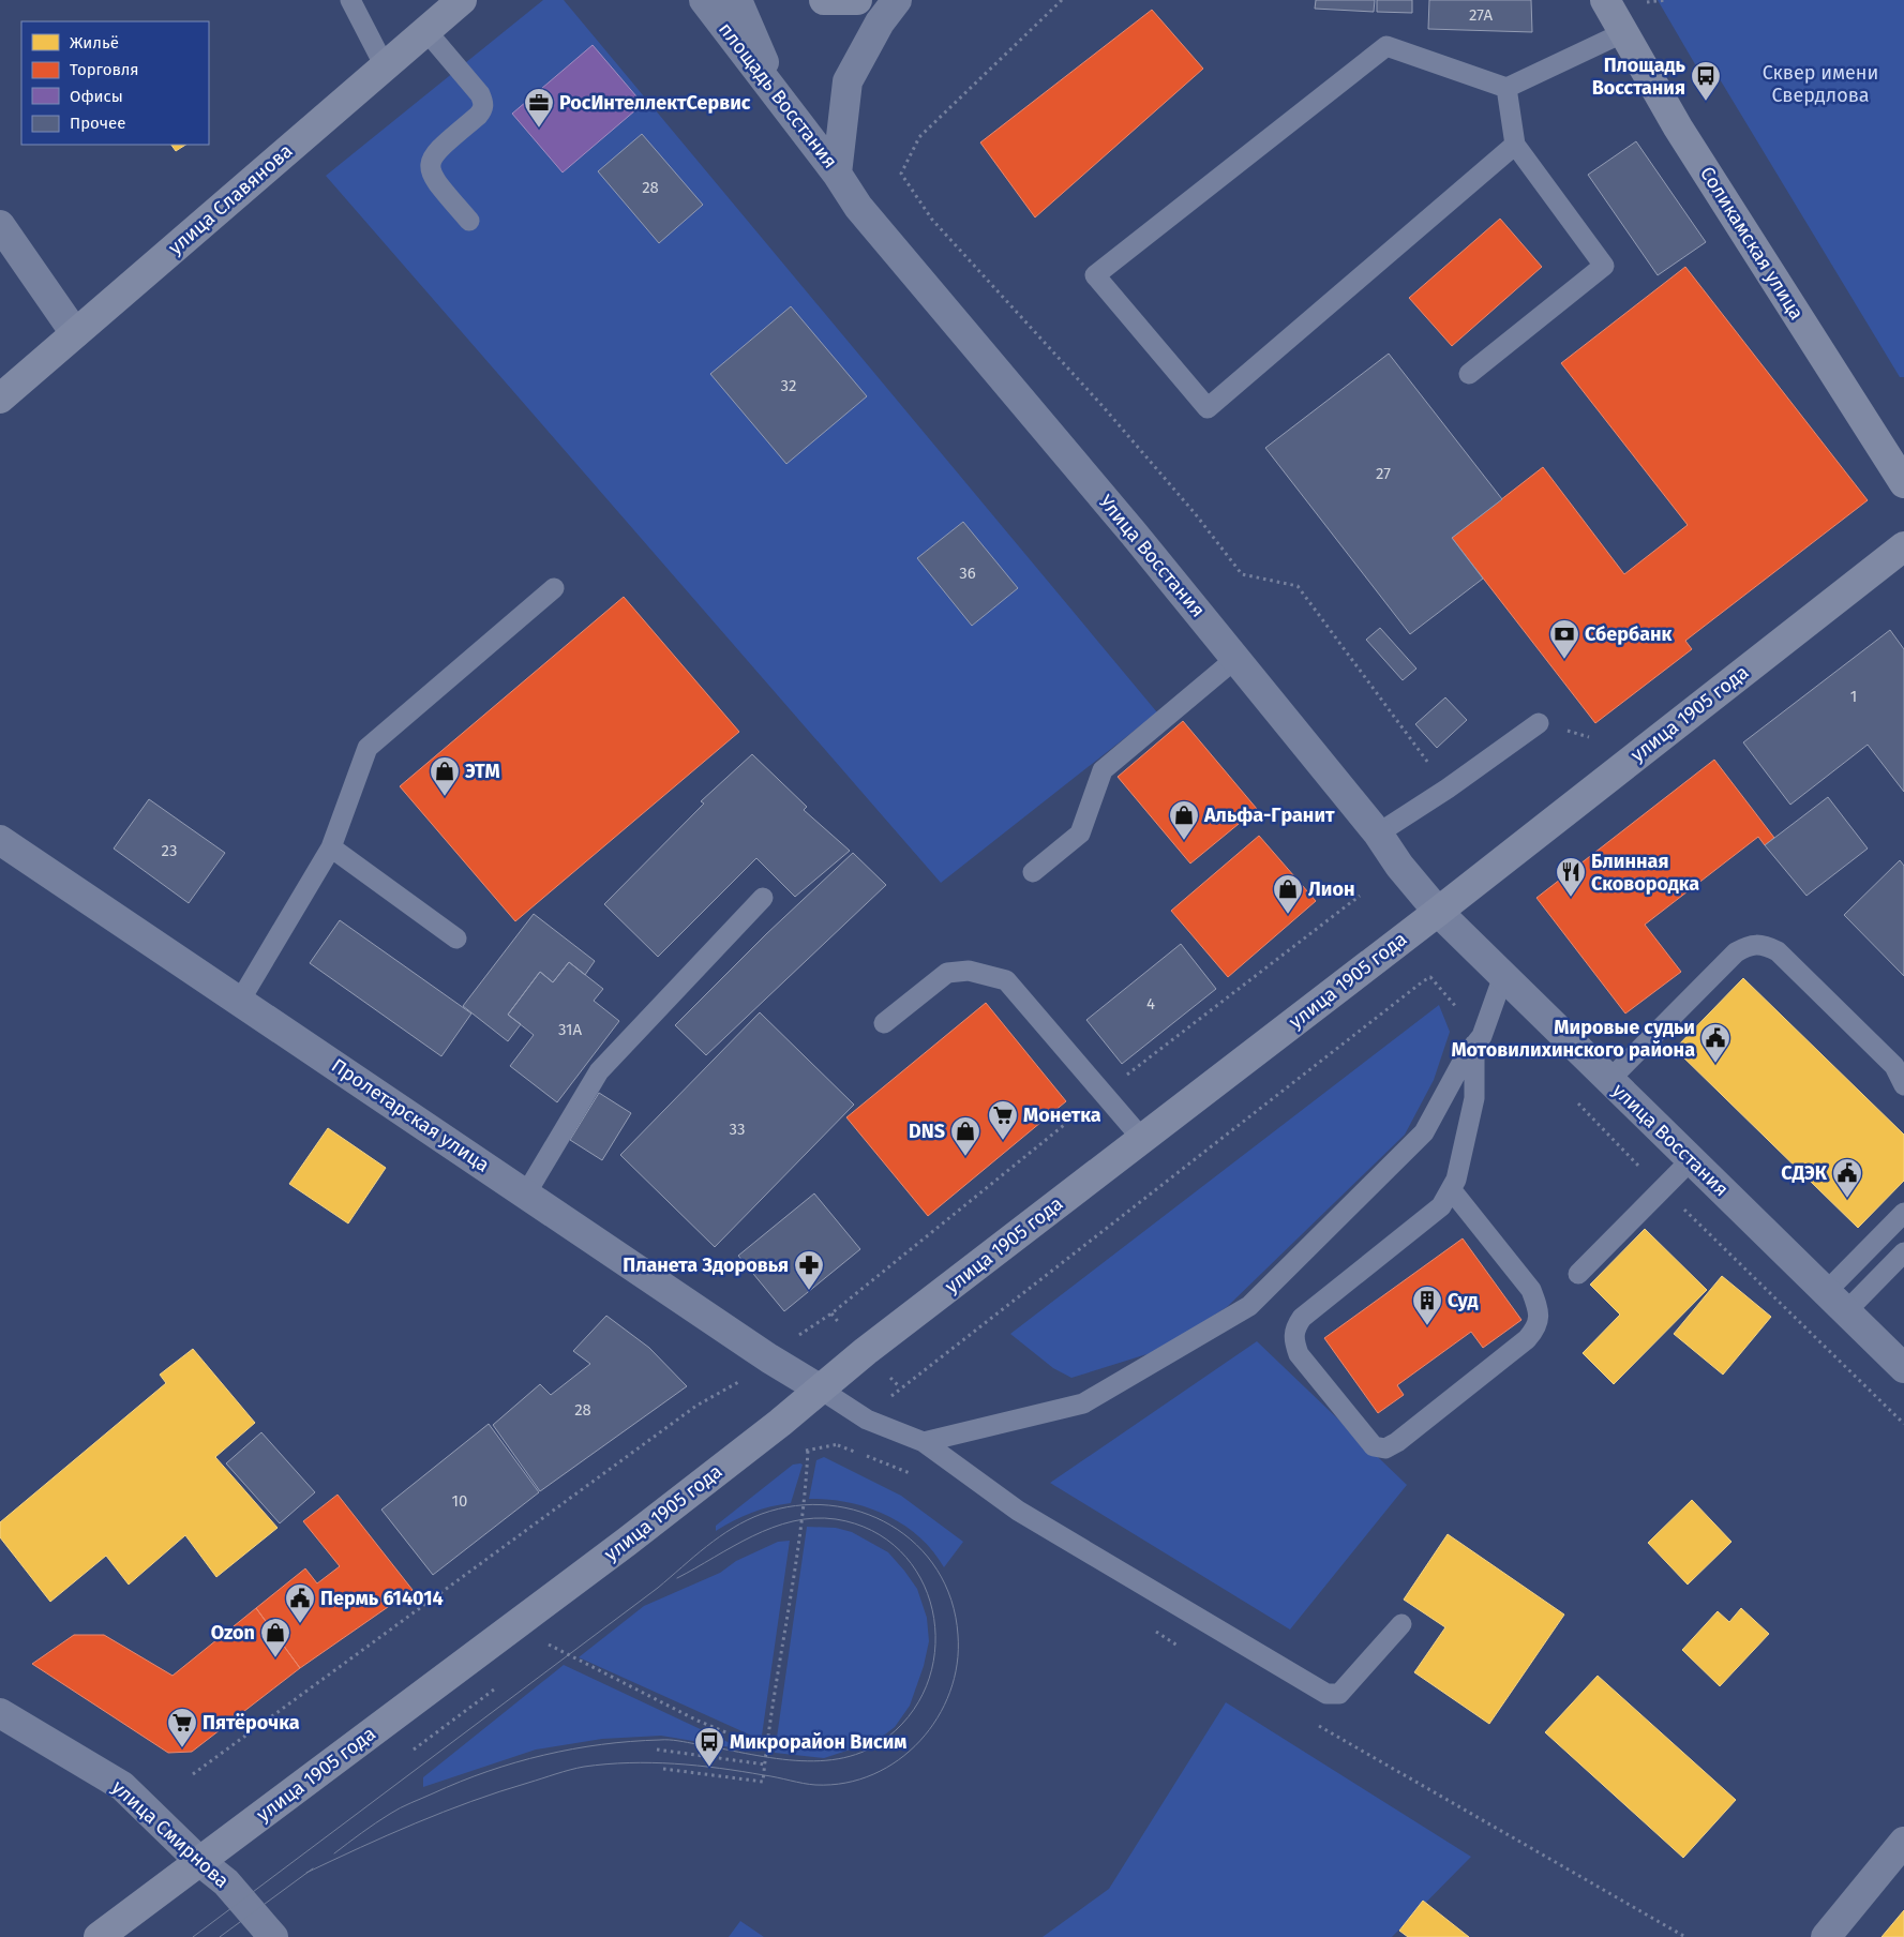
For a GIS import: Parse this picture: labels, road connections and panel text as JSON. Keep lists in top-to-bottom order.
{
  "streets": {
    "main road": ["улица Славянова", "Соликамская улица", "улица 1905 года"],
    "street": [
      "площадь Восстания",
      "Улица Восстания",
      "Пролетарская улица",
      "улица Восстания",
      "улица Смирнова"
    ]
  },
  "crossings": [
    ["площадь Восстания", "Улица Восстания"],
    ["Улица Восстания", "улица 1905 года"],
    ["Улица Восстания", "улица Восстания"],
    ["улица 1905 года", "Пролетарская улица"],
    ["улица 1905 года", "улица Восстания"],
    ["улица 1905 года", "улица Смирнова"]
  ],
  "parks": ["Сквер имени Свердлова"],
  "places": {
    "bus stop": ["Площадь Восстания", "Микрорайон Висим"],
    "office": ["РосИнтеллектСервис"],
    "bank": ["Сбербанк"],
    "shop": [
      "ЭТМ",
      "Альфа-Гранит",
      "Лион",
      "DNS",
      "Ozon"
    ],
    "restaurant": ["Блинная Сковородка"],
    "public building": ["Мировые судьи Мотовилихинского района", "СДЭК", "Пермь 614014"],
    "supermarket": ["Монетка", "Пятёрочка"],
    "pharmacy": ["Планета Здоровья"],
    "building": ["Суд"]
  },
  "house_numbers": [
    "27А",
    "28",
    "32",
    "27",
    "36",
    "1",
    "23",
    "4",
    "31А",
    "33",
    "28",
    "10"
  ],
  "legend": [
    "Жильё",
    "Торговля",
    "Офисы",
    "Прочее"
  ]
}
